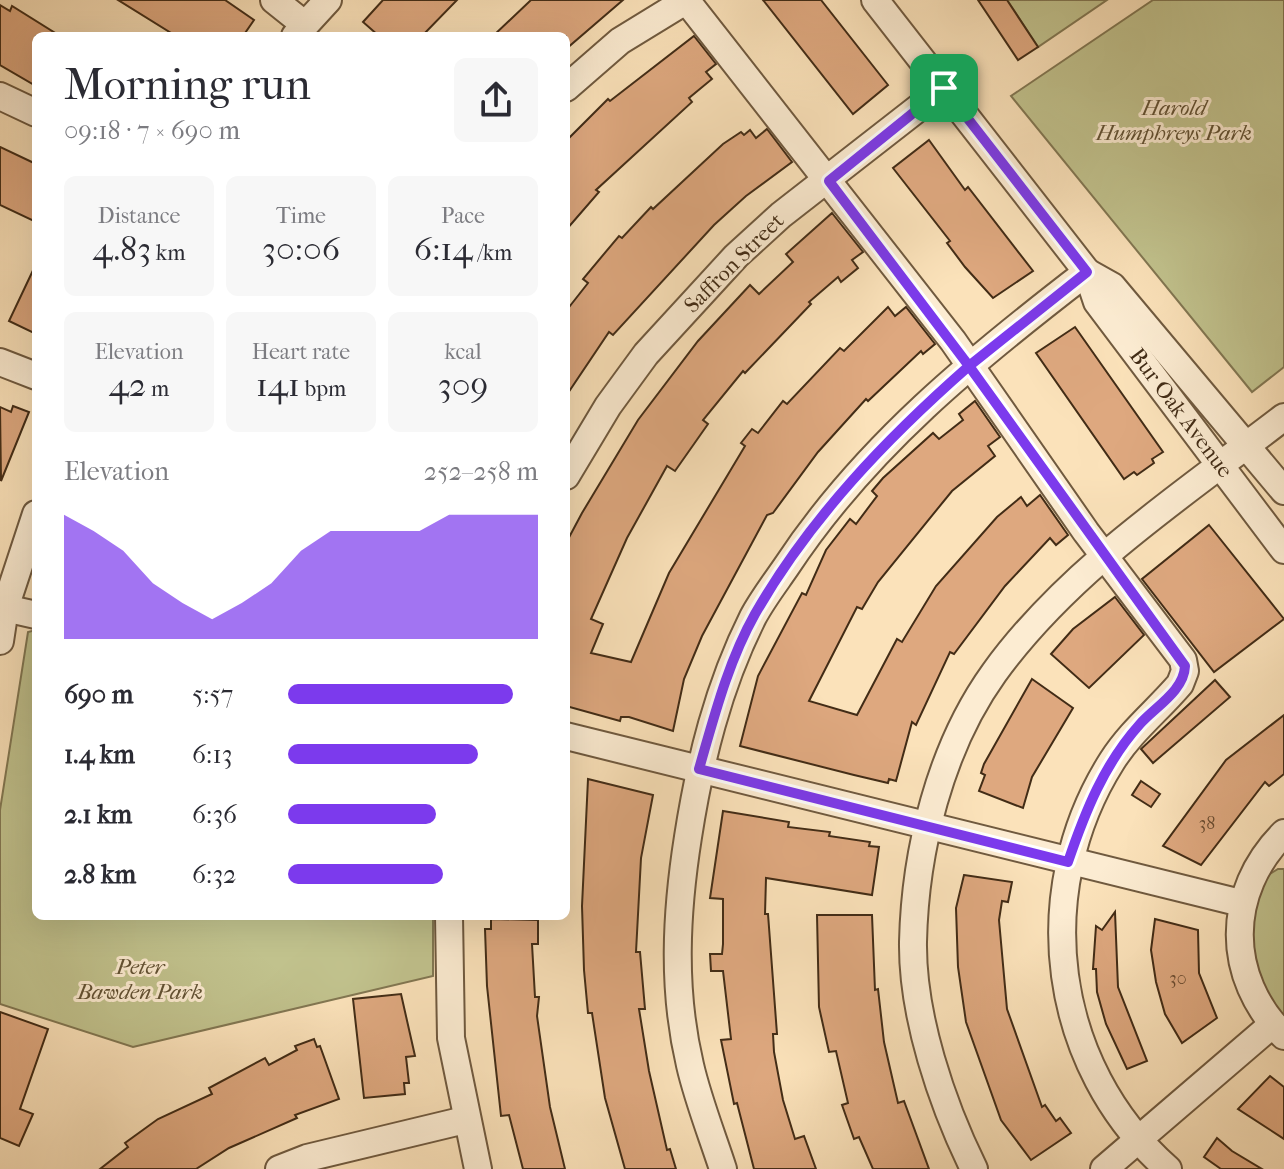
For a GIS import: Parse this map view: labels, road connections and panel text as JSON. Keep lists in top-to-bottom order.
{
  "streets": {
    "street": ["Saffron Street", "Bur Oak Avenue"]
  },
  "crossings": [
    ["Saffron Street", "Bur Oak Avenue"]
  ],
  "parks": ["Harold Humphreys Park", "Peter Bawden Park"],
  "house_numbers": ["38", "30"],
  "page": {
    "heading": ["Morning run", "09:18 · 7 × 690 m"],
    "stats": [
      ["Distance", "4.83 km"],
      ["Time", "30:06"],
      ["Pace", "6:14 /km"],
      ["Elevation", "42 m"],
      ["Heart rate", "141 bpm"],
      ["kcal", "309"]
    ],
    "chart": ["Elevation", "252–258 m"],
    "list": [
      {
        "name": "690 m",
        "note": "5:57"
      },
      {
        "name": "1.4 km",
        "note": "6:13"
      },
      {
        "name": "2.1 km",
        "note": "6:36"
      },
      {
        "name": "2.8 km",
        "note": "6:32"
      }
    ]
  }
}
